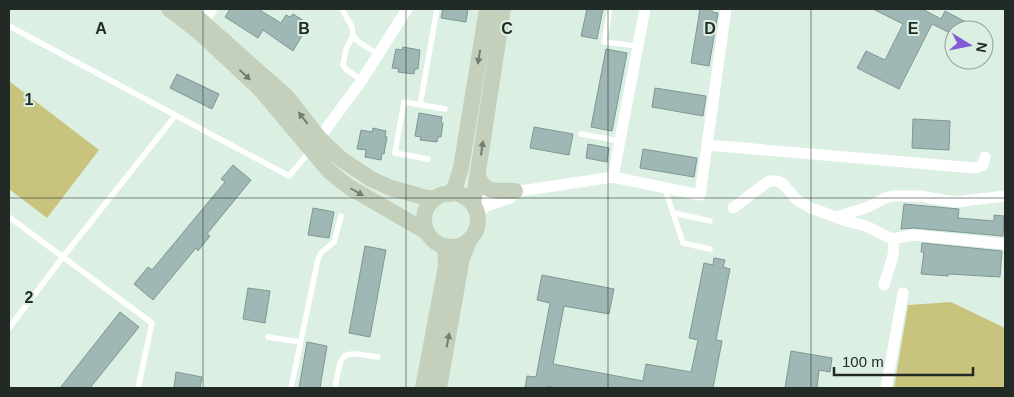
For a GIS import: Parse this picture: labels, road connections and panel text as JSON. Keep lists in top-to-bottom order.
{
  "scale_bar": "100 m",
  "north": "right",
  "grid": {
    "columns": [
      "A",
      "B",
      "C",
      "D",
      "E"
    ],
    "rows": ["1", "2"]
  }
}
